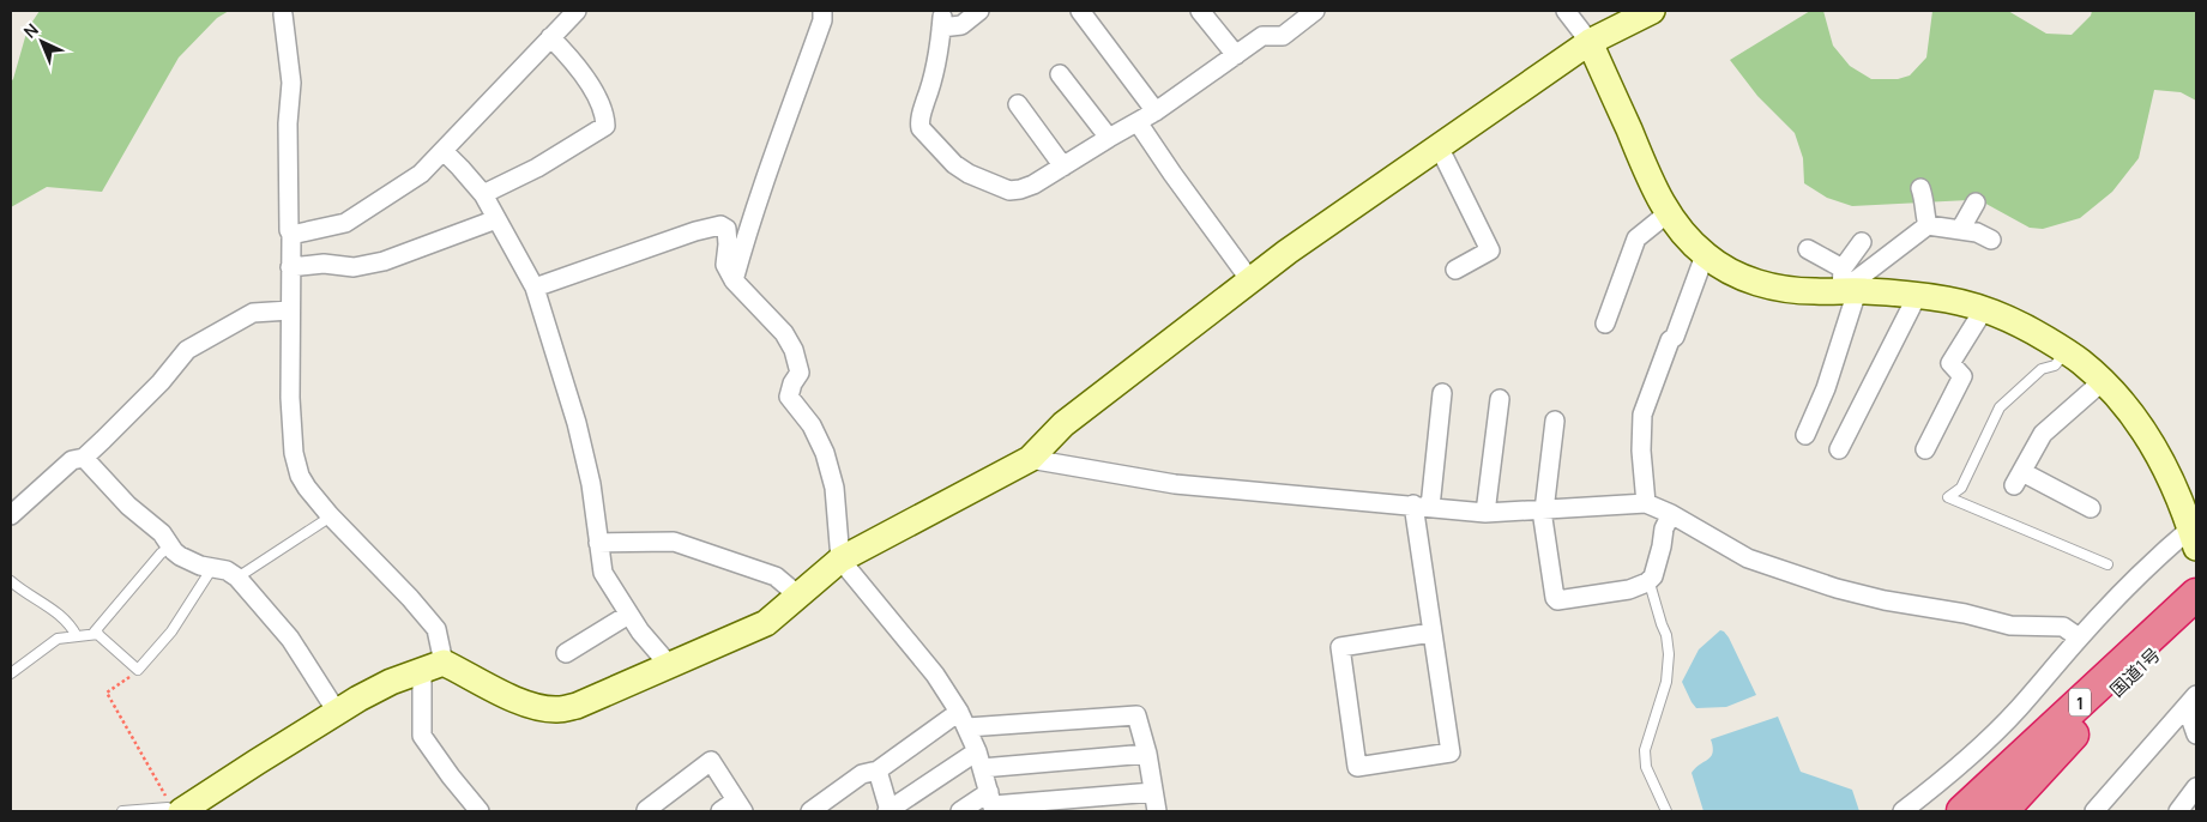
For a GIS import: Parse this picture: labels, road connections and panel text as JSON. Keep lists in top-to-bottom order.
{
  "streets": {
    "highway": ["国道1号", "1"]
  },
  "crossings": [
    ["国道1号", "1"]
  ],
  "north": "top left"
}
